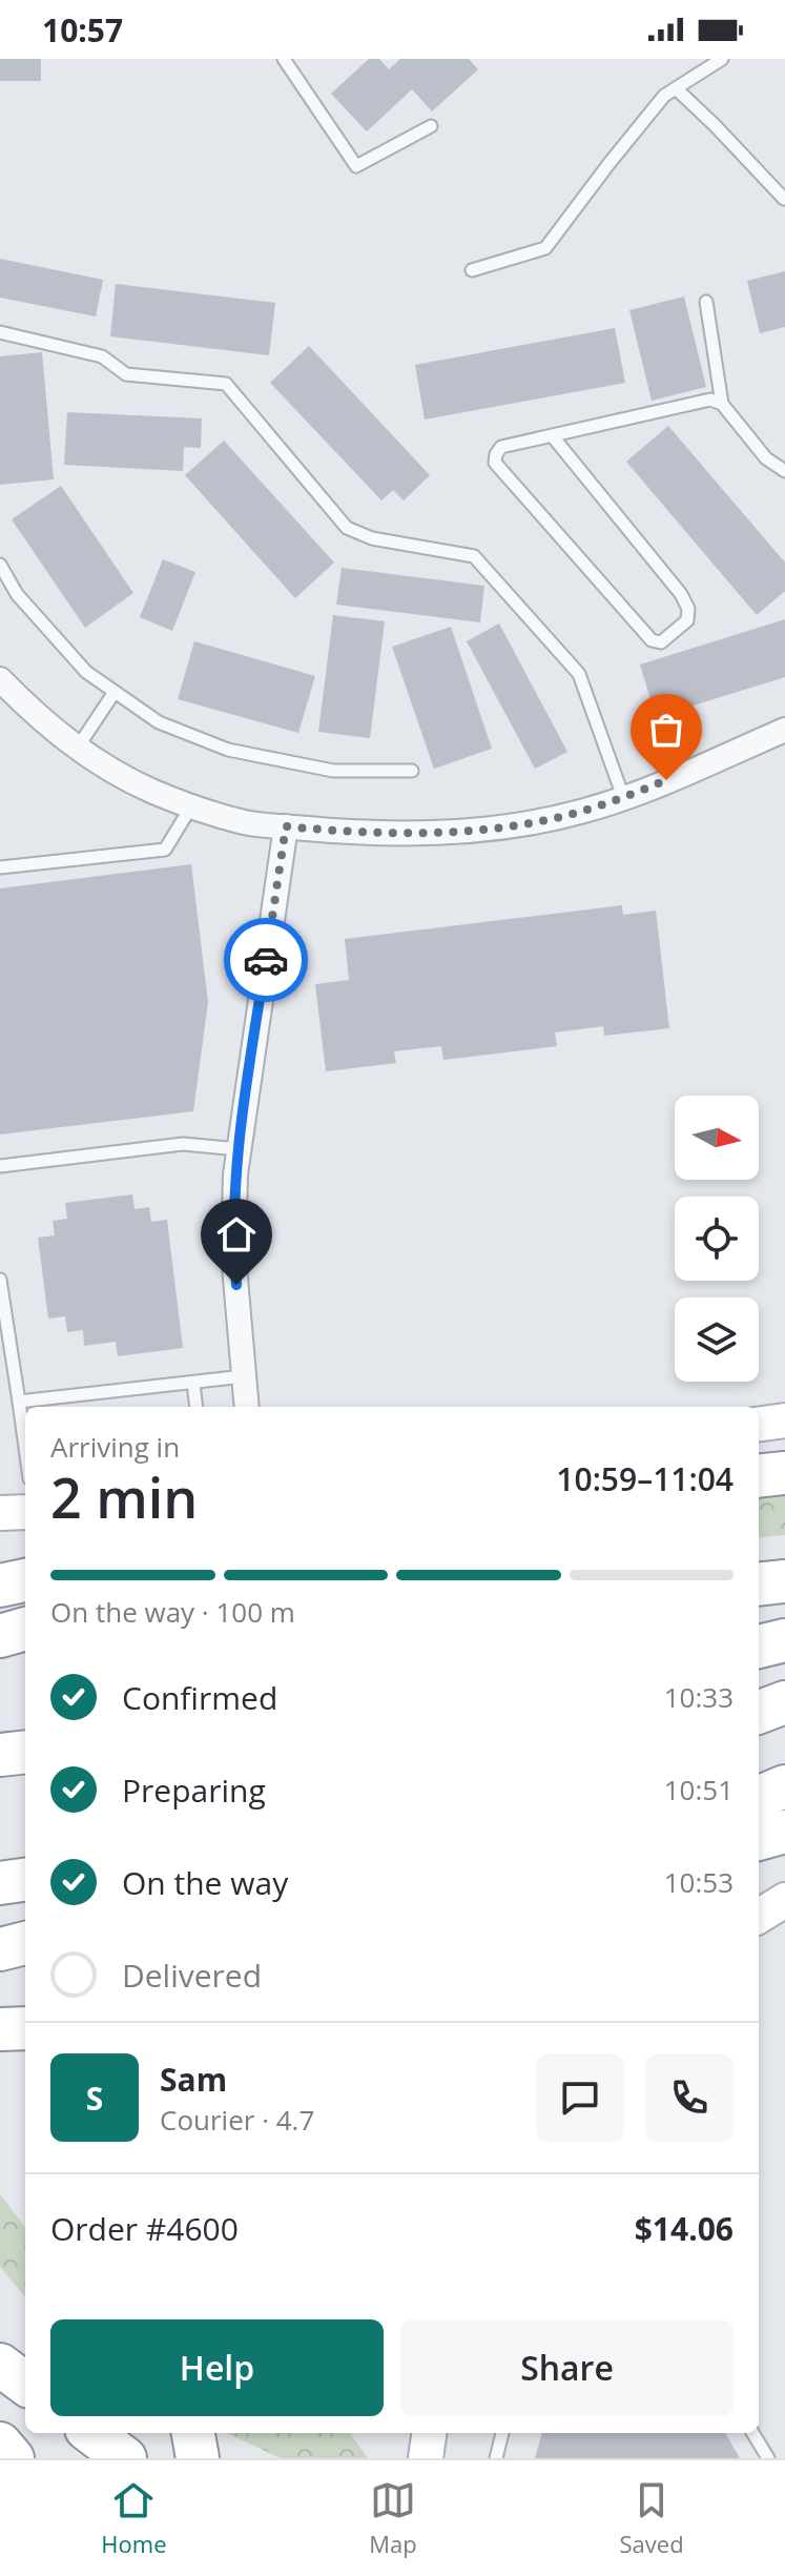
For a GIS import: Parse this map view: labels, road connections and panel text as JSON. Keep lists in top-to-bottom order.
{
  "north": "right",
  "page": {
    "status": "10:57",
    "heading": ["2 min", "Arriving in", "10:59–11:04"],
    "panel": [
      "Sam",
      "Courier · 4.7",
      "Order #4600",
      "$14.06"
    ],
    "bar": "On the way · 100 m",
    "list": [
      ["Confirmed", "10:33"],
      ["Preparing", "10:51"],
      ["On the way", "10:53"],
      "Delivered"
    ],
    "round": "S",
    "buttons": ["Help", "Share"],
    "tabs": ["Home", "Map", "Saved"]
  }
}
